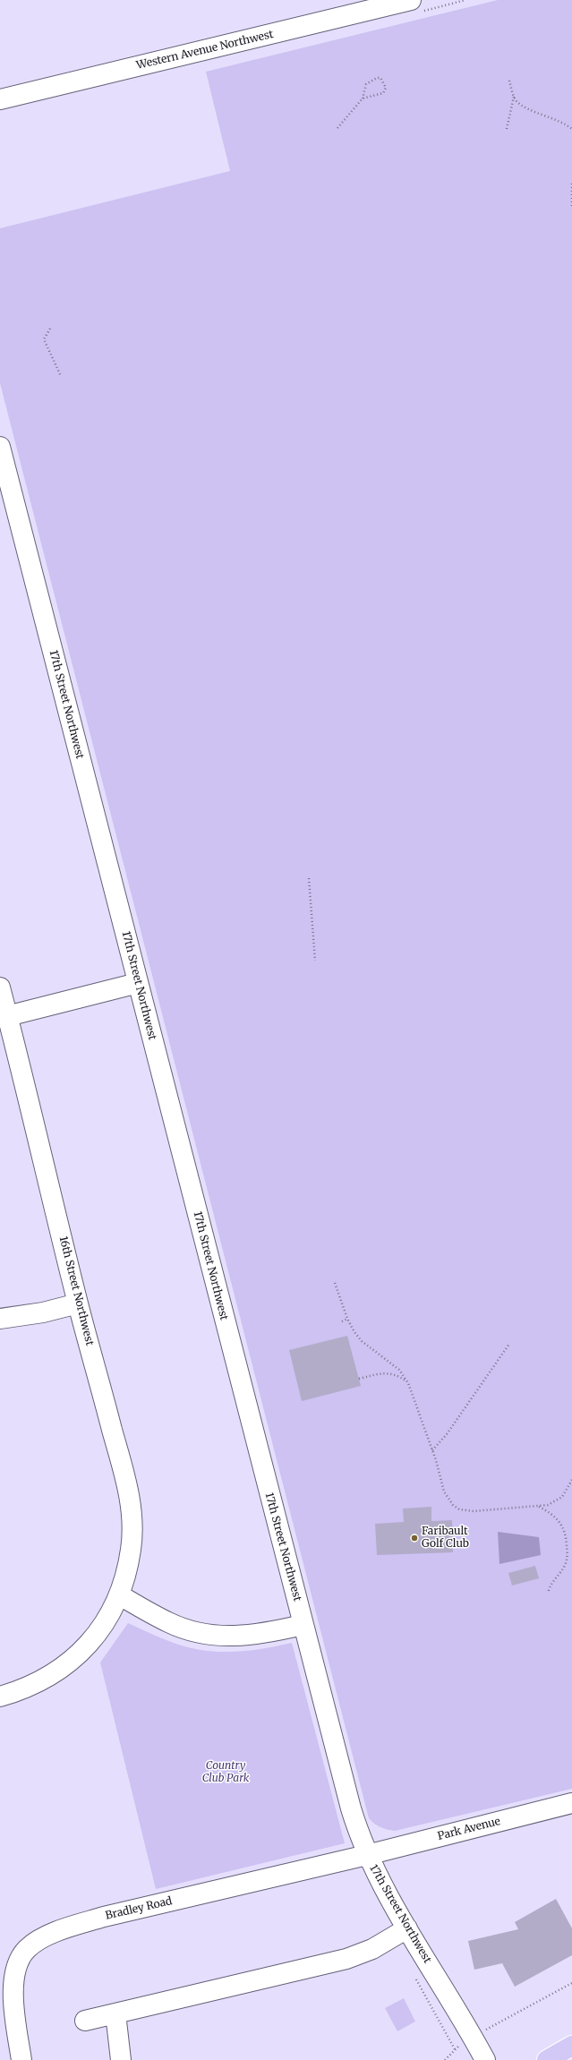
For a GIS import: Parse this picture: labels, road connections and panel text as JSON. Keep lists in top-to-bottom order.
{
  "streets": {
    "street": [
      "Western Avenue Northwest",
      "17th Street Northwest",
      "16th Street Northwest",
      "Park Avenue",
      "Bradley Road"
    ]
  },
  "crossings": [
    ["17th Street Northwest", "Park Avenue"],
    ["17th Street Northwest", "Bradley Road"],
    ["Park Avenue", "Bradley Road"]
  ],
  "parks": ["Country Club Park"],
  "places": ["Faribault Golf Club"]
}
